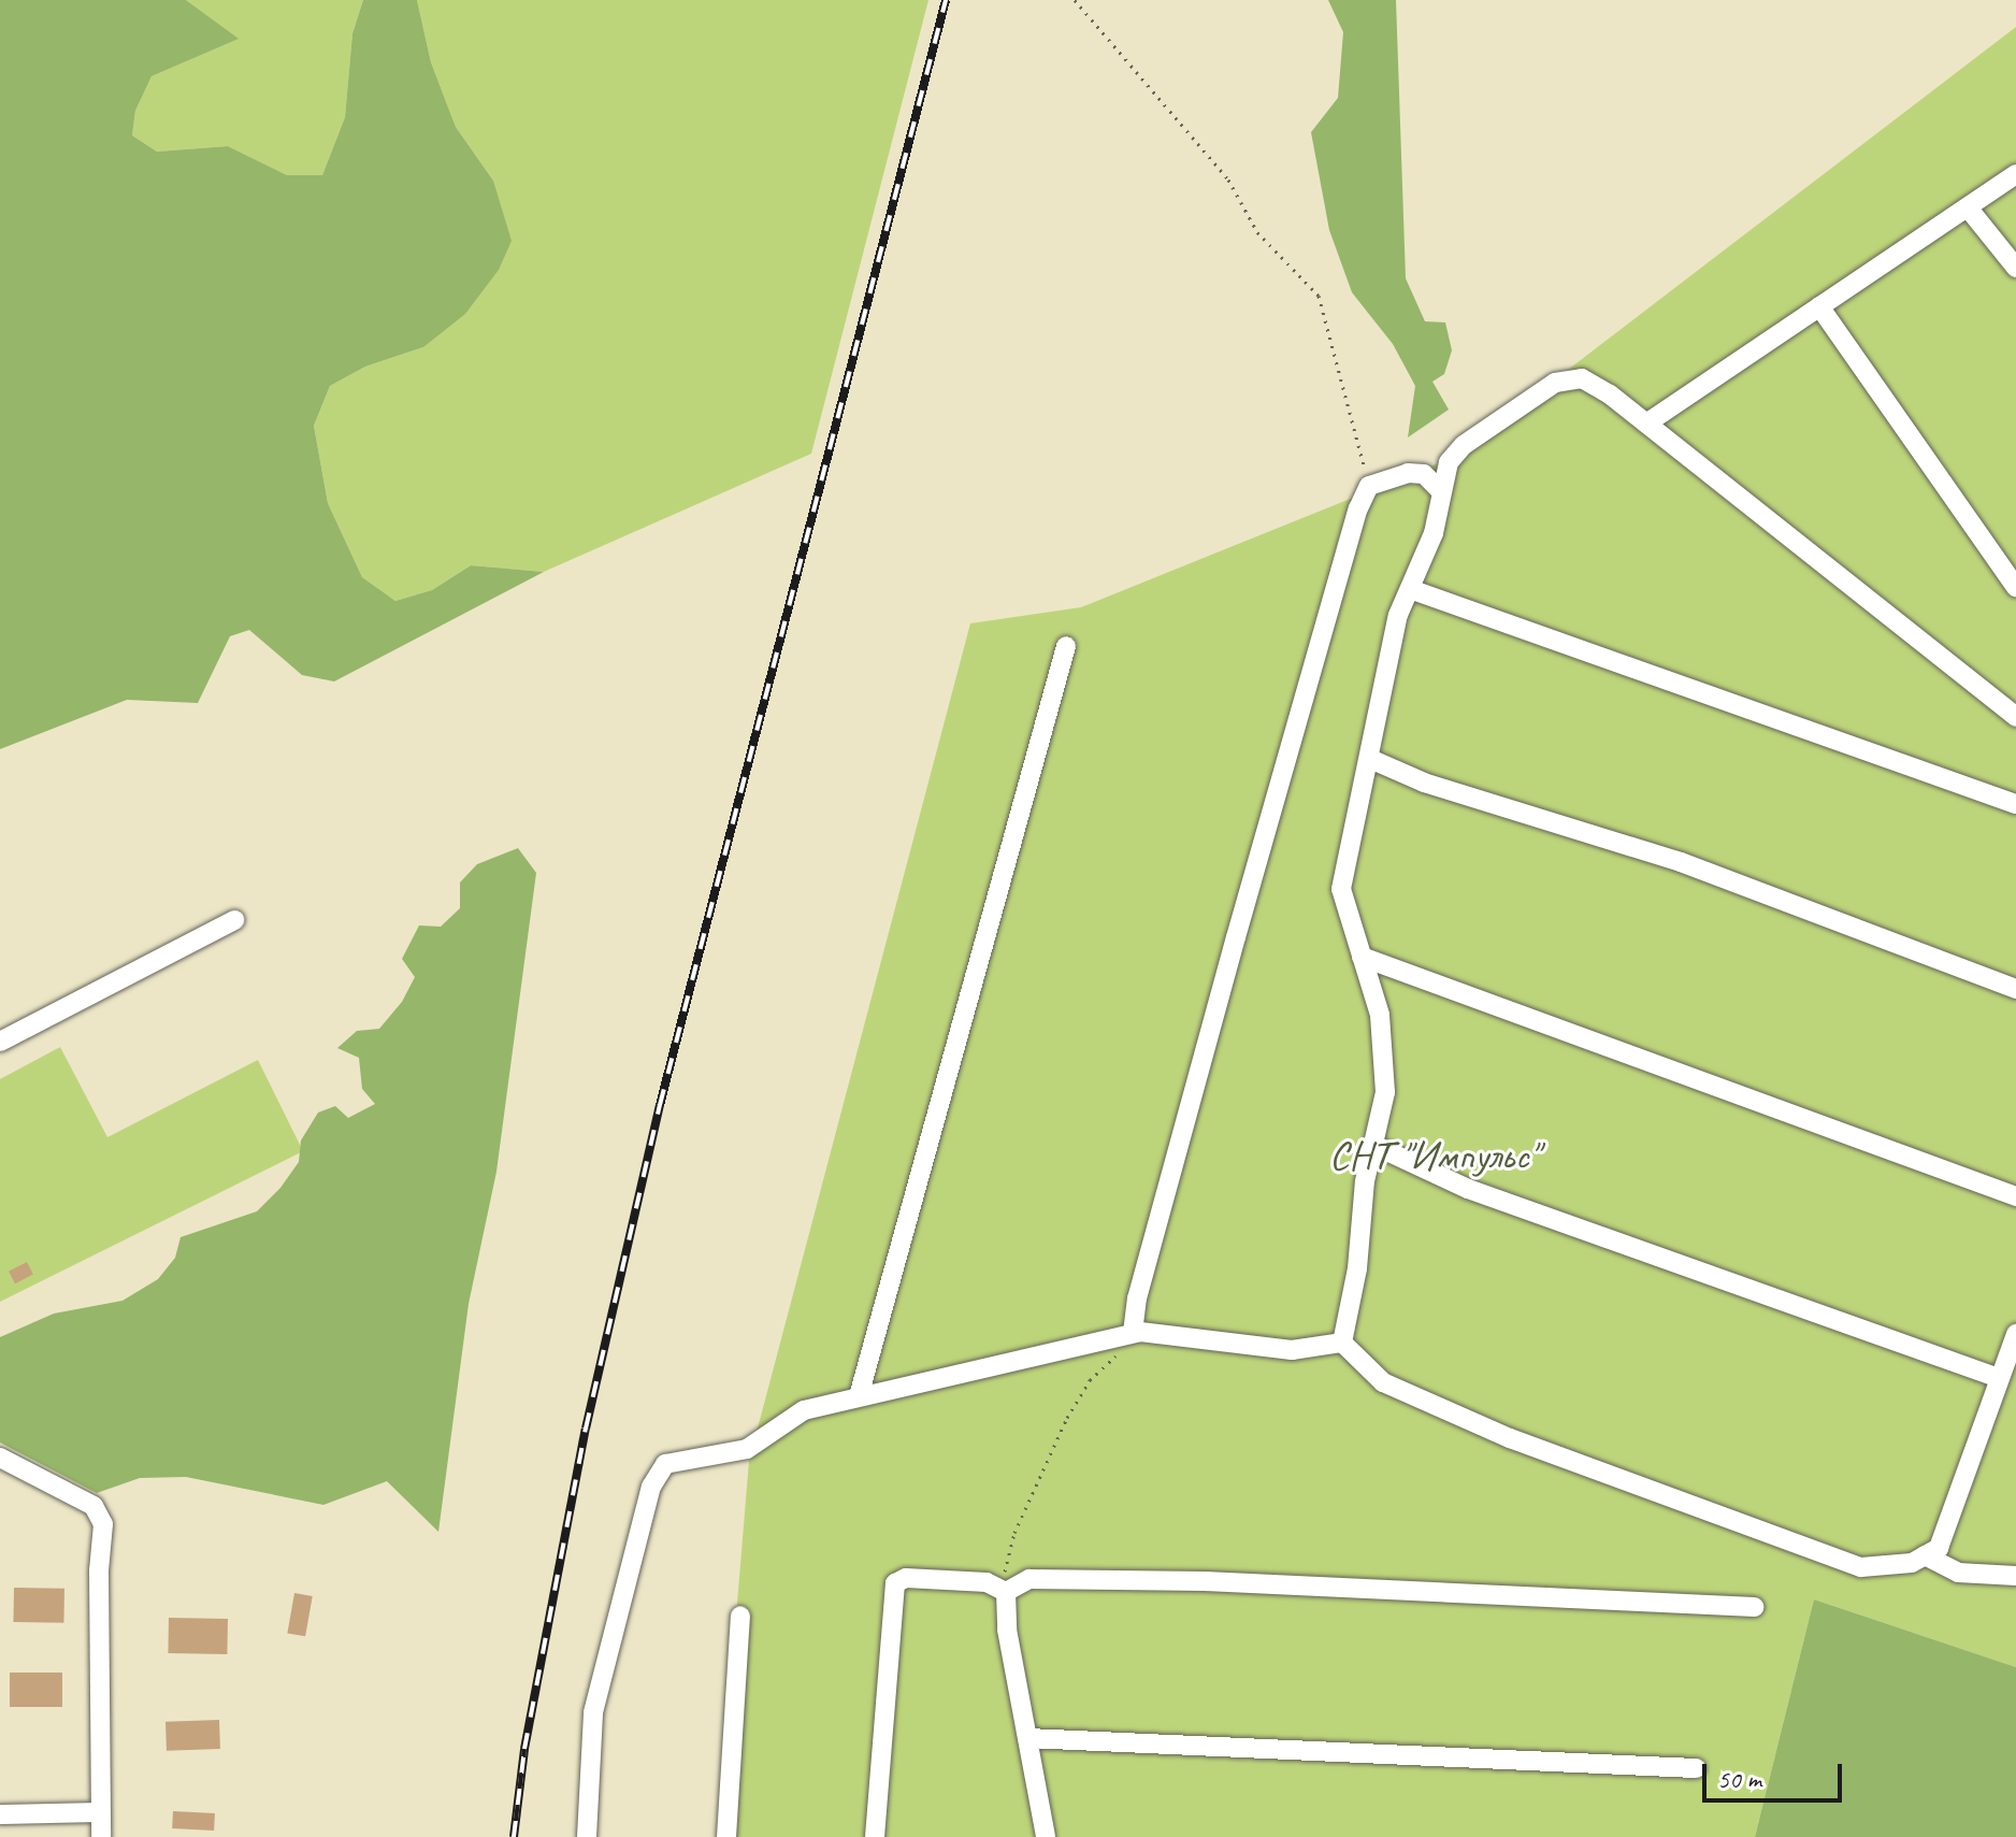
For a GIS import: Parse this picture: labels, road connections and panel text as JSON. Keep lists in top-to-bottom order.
{
  "parks": ["СНТ \"Импульс\""],
  "scale_bar": "50 m"
}
